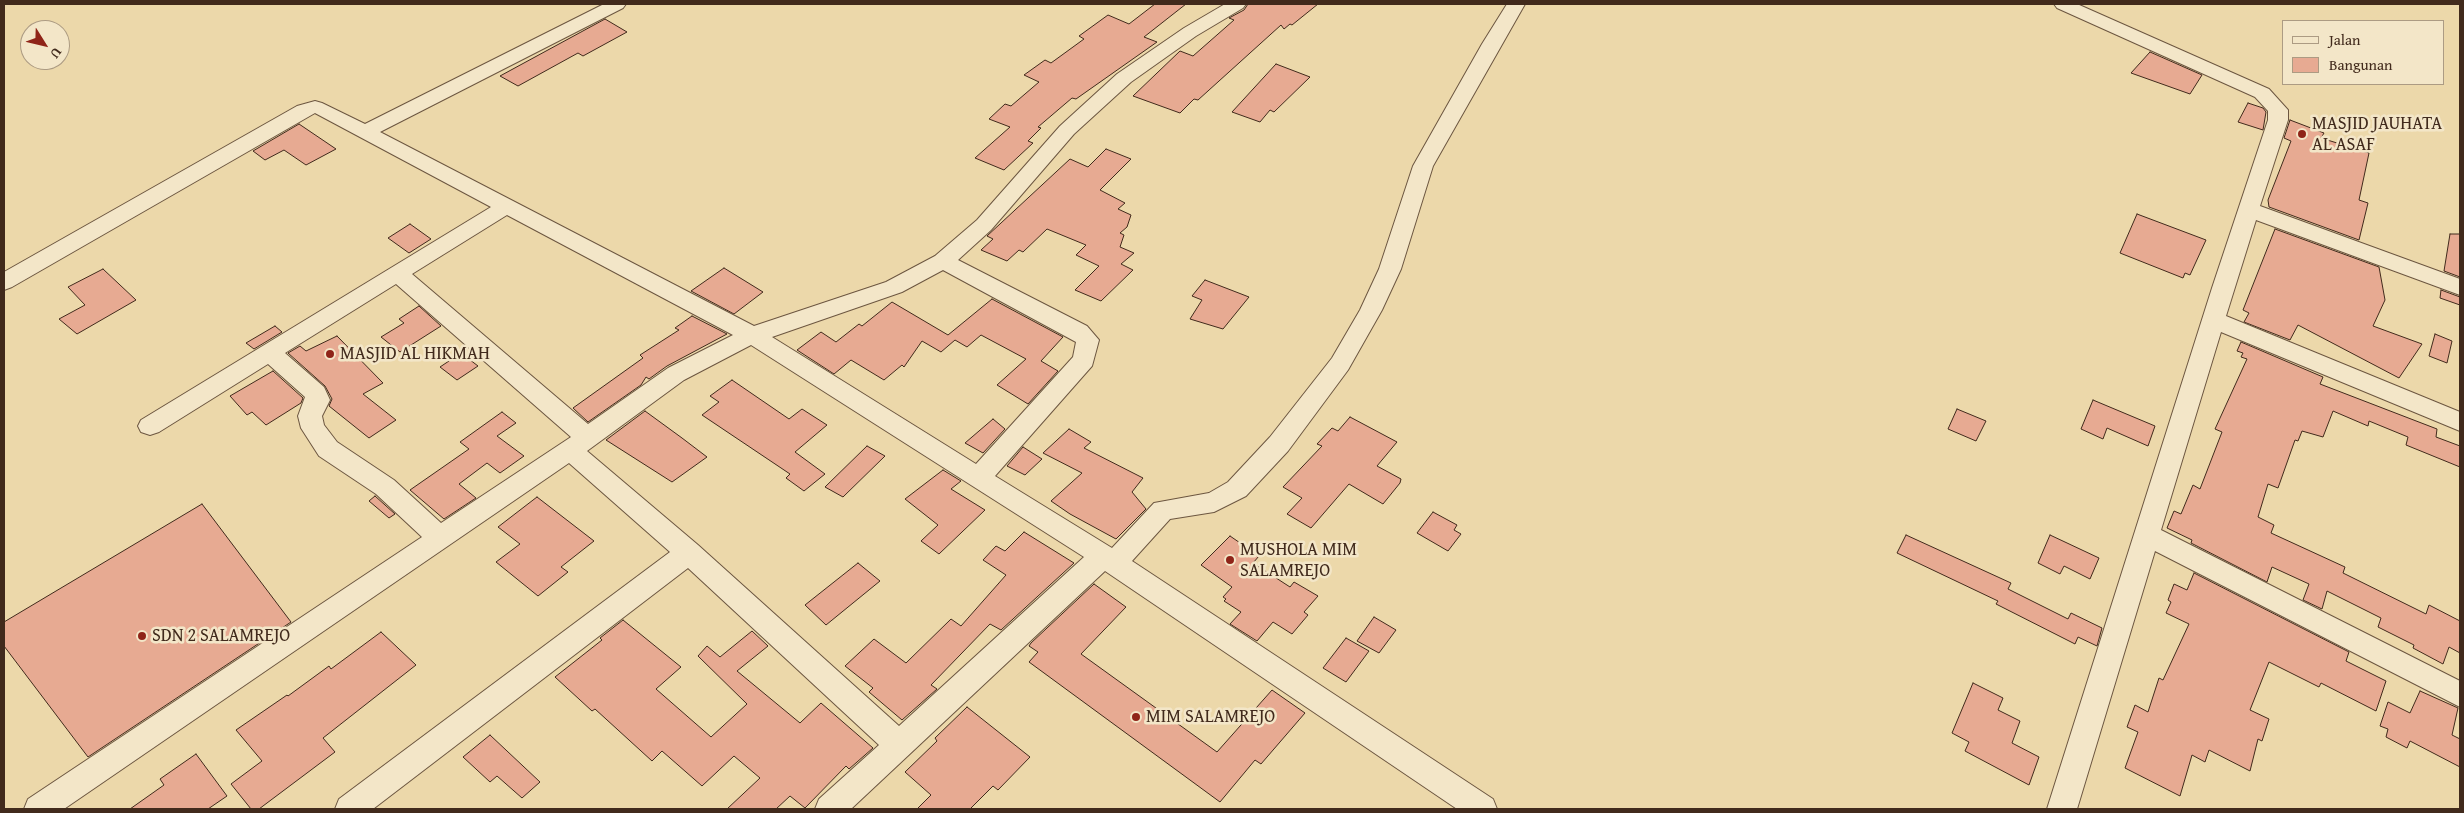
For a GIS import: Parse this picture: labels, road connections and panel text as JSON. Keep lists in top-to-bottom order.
{
  "places": [
    "MASJID JAUHATA AL ASAF",
    "MASJID AL HIKMAH",
    "MUSHOLA MIM SALAMREJO",
    "SDN 2 SALAMREJO",
    "MIM SALAMREJO"
  ],
  "legend": ["Jalan", "Bangunan"],
  "north": "bottom right"
}
